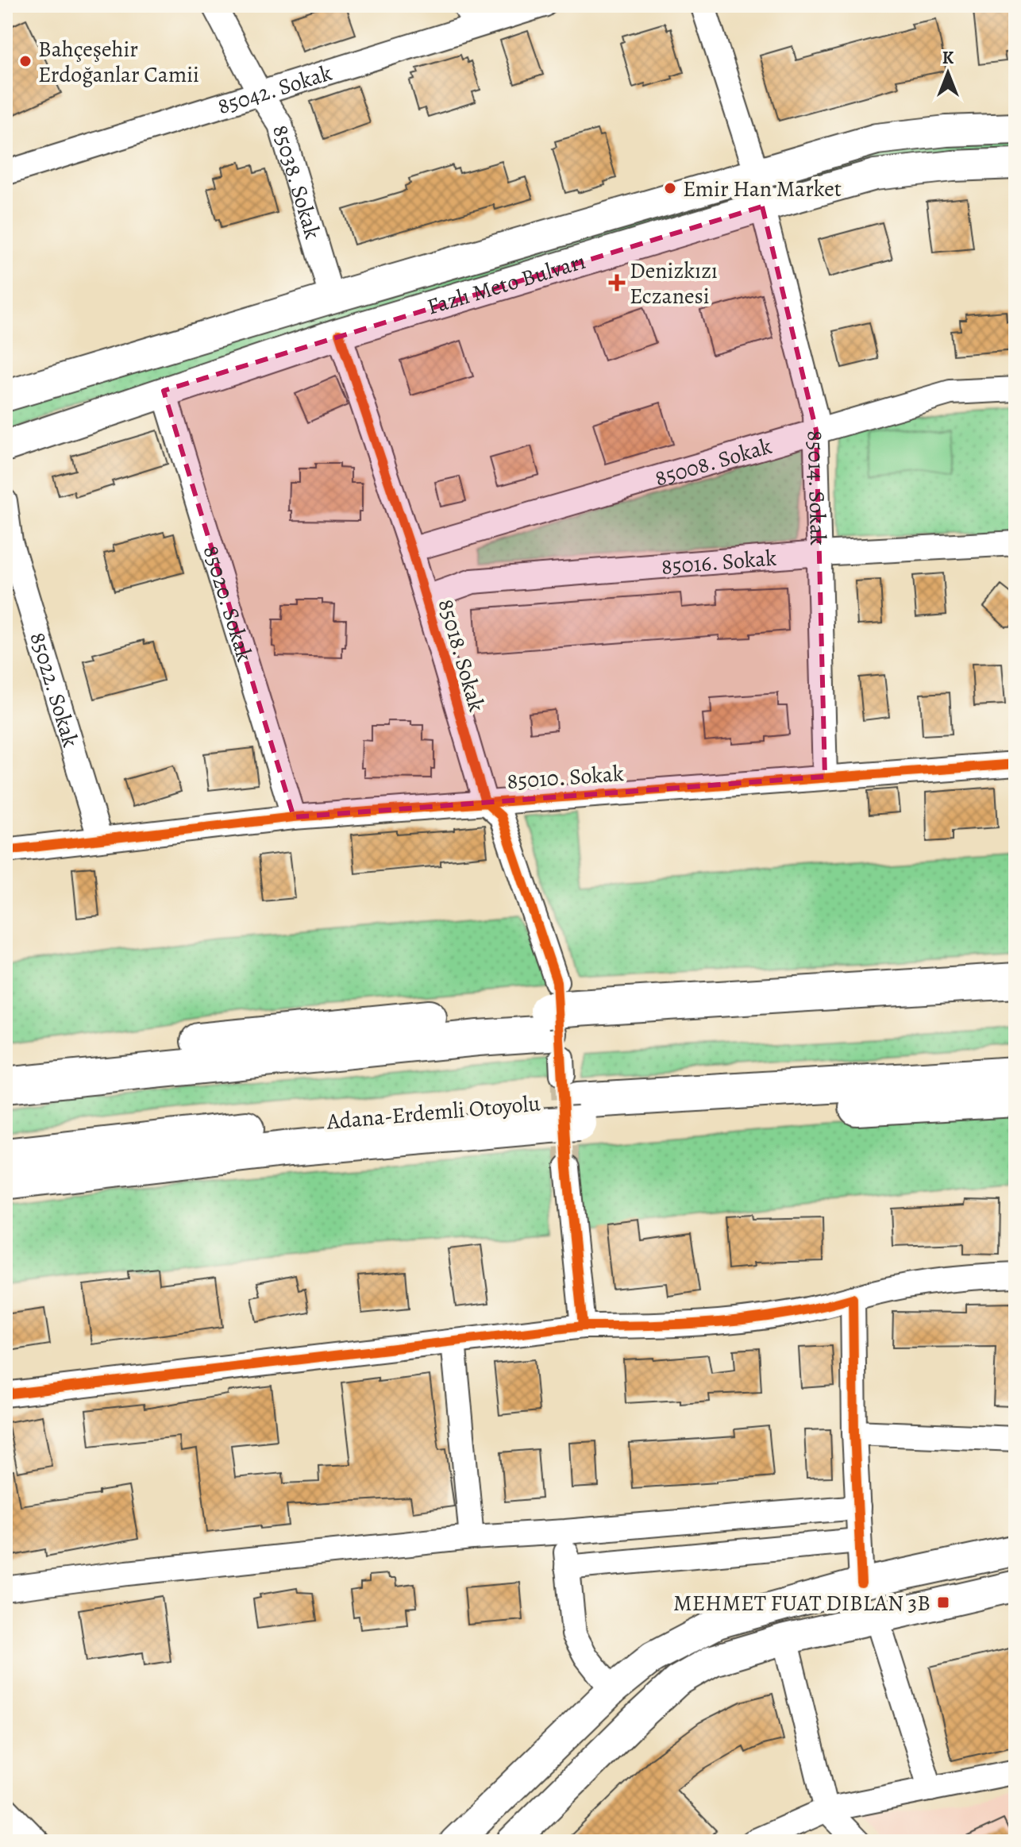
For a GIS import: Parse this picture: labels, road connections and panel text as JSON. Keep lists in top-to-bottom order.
{
  "streets": {
    "highway": ["Adana-Erdemli Otoyolu"],
    "main road": ["Fazlı Meto Bulvarı"],
    "street": [
      "85042. Sokak",
      "85038. Sokak",
      "85008. Sokak",
      "85014. Sokak",
      "85016. Sokak",
      "85020. Sokak",
      "85018. Sokak",
      "85022. Sokak",
      "85010. Sokak"
    ]
  },
  "crossings": [
    ["85042. Sokak", "85038. Sokak"],
    ["85038. Sokak", "Fazlı Meto Bulvarı"],
    ["Fazlı Meto Bulvarı", "85014. Sokak"],
    ["Fazlı Meto Bulvarı", "85020. Sokak"],
    ["Fazlı Meto Bulvarı", "85018. Sokak"],
    ["85008. Sokak", "85014. Sokak"],
    ["85008. Sokak", "85018. Sokak"],
    ["85014. Sokak", "85016. Sokak"],
    ["85014. Sokak", "85010. Sokak"],
    ["85016. Sokak", "85018. Sokak"],
    ["85020. Sokak", "85010. Sokak"],
    ["85018. Sokak", "85010. Sokak"],
    ["85018. Sokak", "Adana-Erdemli Otoyolu"],
    ["85022. Sokak", "85010. Sokak"]
  ],
  "places": {
    "other": ["Bahçeşehir Erdoğanlar Camii", "Emir Han Market"],
    "health": ["Denizkızı Eczanesi"],
    "transit": ["MEHMET FUAT DIBLAN 3B"]
  },
  "north": "top"
}
